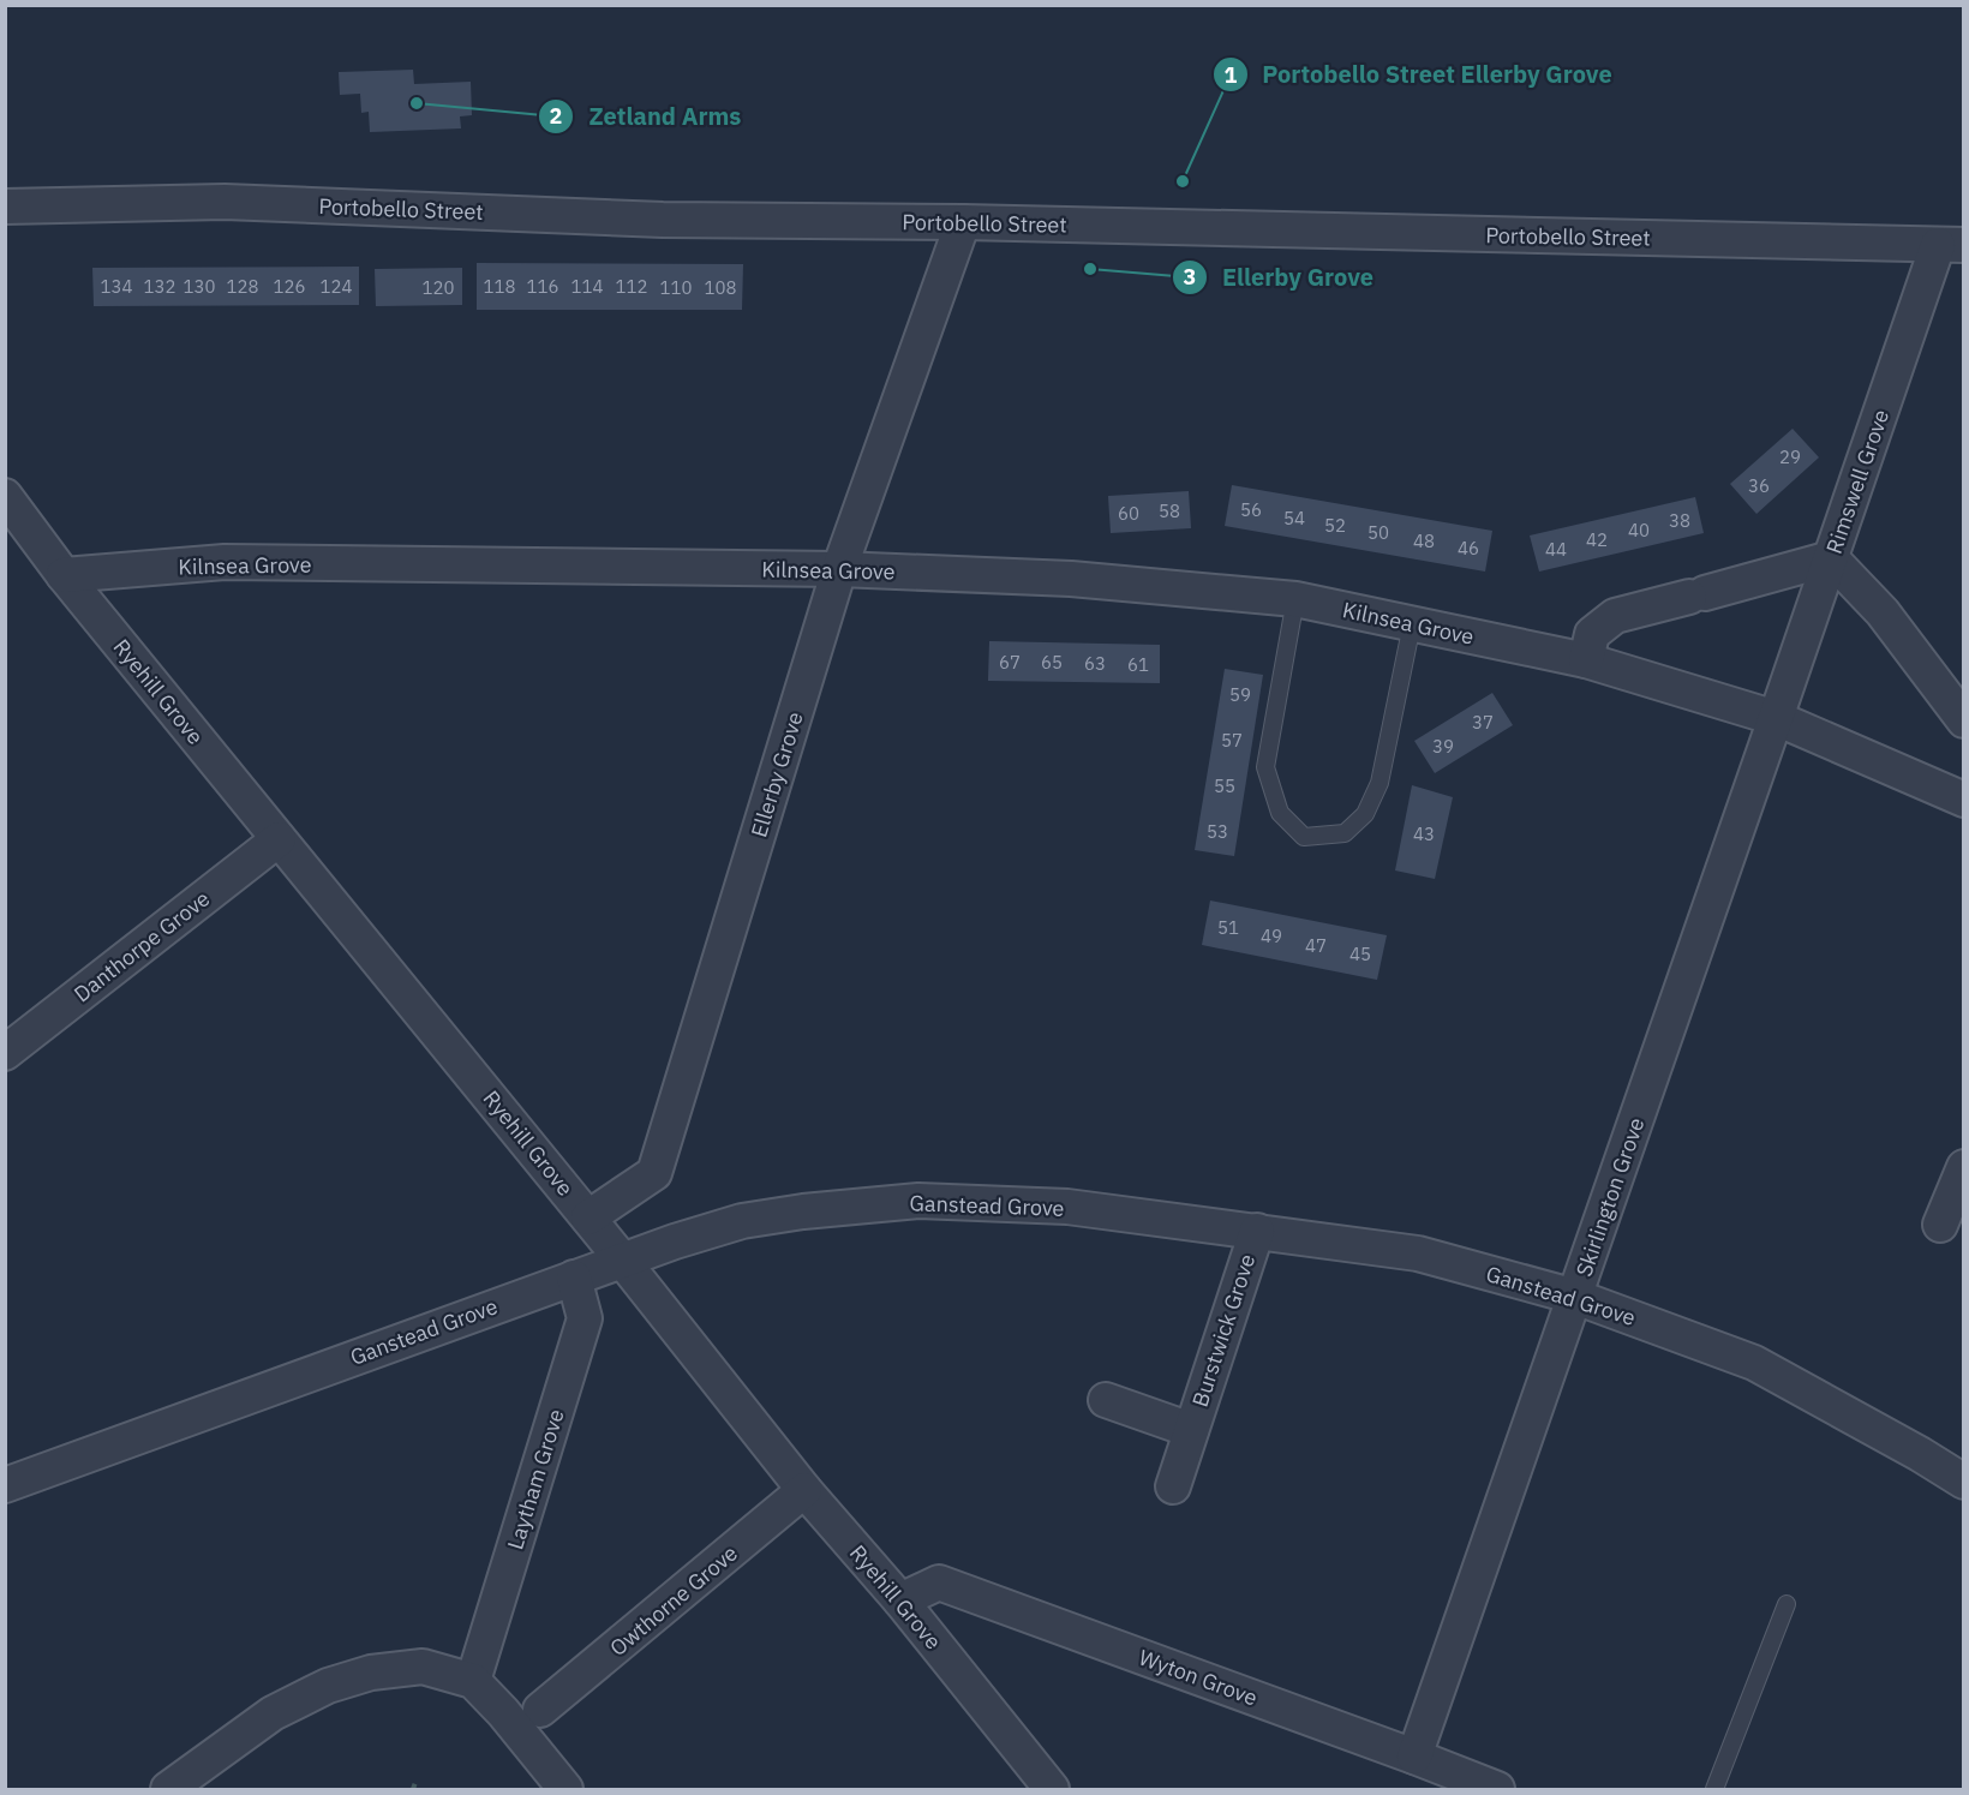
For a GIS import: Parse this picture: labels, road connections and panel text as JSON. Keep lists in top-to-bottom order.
{
  "streets": {
    "street": [
      "Portobello Street",
      "Rimswell Grove",
      "Kilnsea Grove",
      "Ryehill Grove",
      "Ellerby Grove",
      "Danthorpe Grove",
      "Skirlington Grove",
      "Ganstead Grove",
      "Burstwick Grove",
      "Laytham Grove",
      "Owthorne Grove",
      "Wyton Grove"
    ]
  },
  "crossings": [
    ["Portobello Street", "Rimswell Grove"],
    ["Portobello Street", "Ellerby Grove"],
    ["Rimswell Grove", "Kilnsea Grove"],
    ["Rimswell Grove", "Skirlington Grove"],
    ["Kilnsea Grove", "Ryehill Grove"],
    ["Kilnsea Grove", "Ellerby Grove"],
    ["Kilnsea Grove", "Skirlington Grove"],
    ["Ryehill Grove", "Ellerby Grove"],
    ["Ryehill Grove", "Danthorpe Grove"],
    ["Ryehill Grove", "Ganstead Grove"],
    ["Ryehill Grove", "Owthorne Grove"],
    ["Ryehill Grove", "Wyton Grove"],
    ["Skirlington Grove", "Ganstead Grove"],
    ["Skirlington Grove", "Wyton Grove"],
    ["Ganstead Grove", "Burstwick Grove"],
    ["Ganstead Grove", "Laytham Grove"]
  ],
  "places": ["Zetland Arms", "Portobello Street Ellerby Grove", "Ellerby Grove"],
  "house_numbers": [
    "134",
    "132",
    "130",
    "128",
    "126",
    "124",
    "118",
    "116",
    "114",
    "112",
    "120",
    "110",
    "108",
    "29",
    "36",
    "56",
    "58",
    "60",
    "54",
    "38",
    "52",
    "40",
    "50",
    "42",
    "48",
    "46",
    "44",
    "67",
    "65",
    "63",
    "61",
    "59",
    "37",
    "57",
    "39",
    "55",
    "53",
    "43",
    "51",
    "49",
    "47",
    "45"
  ]
}
